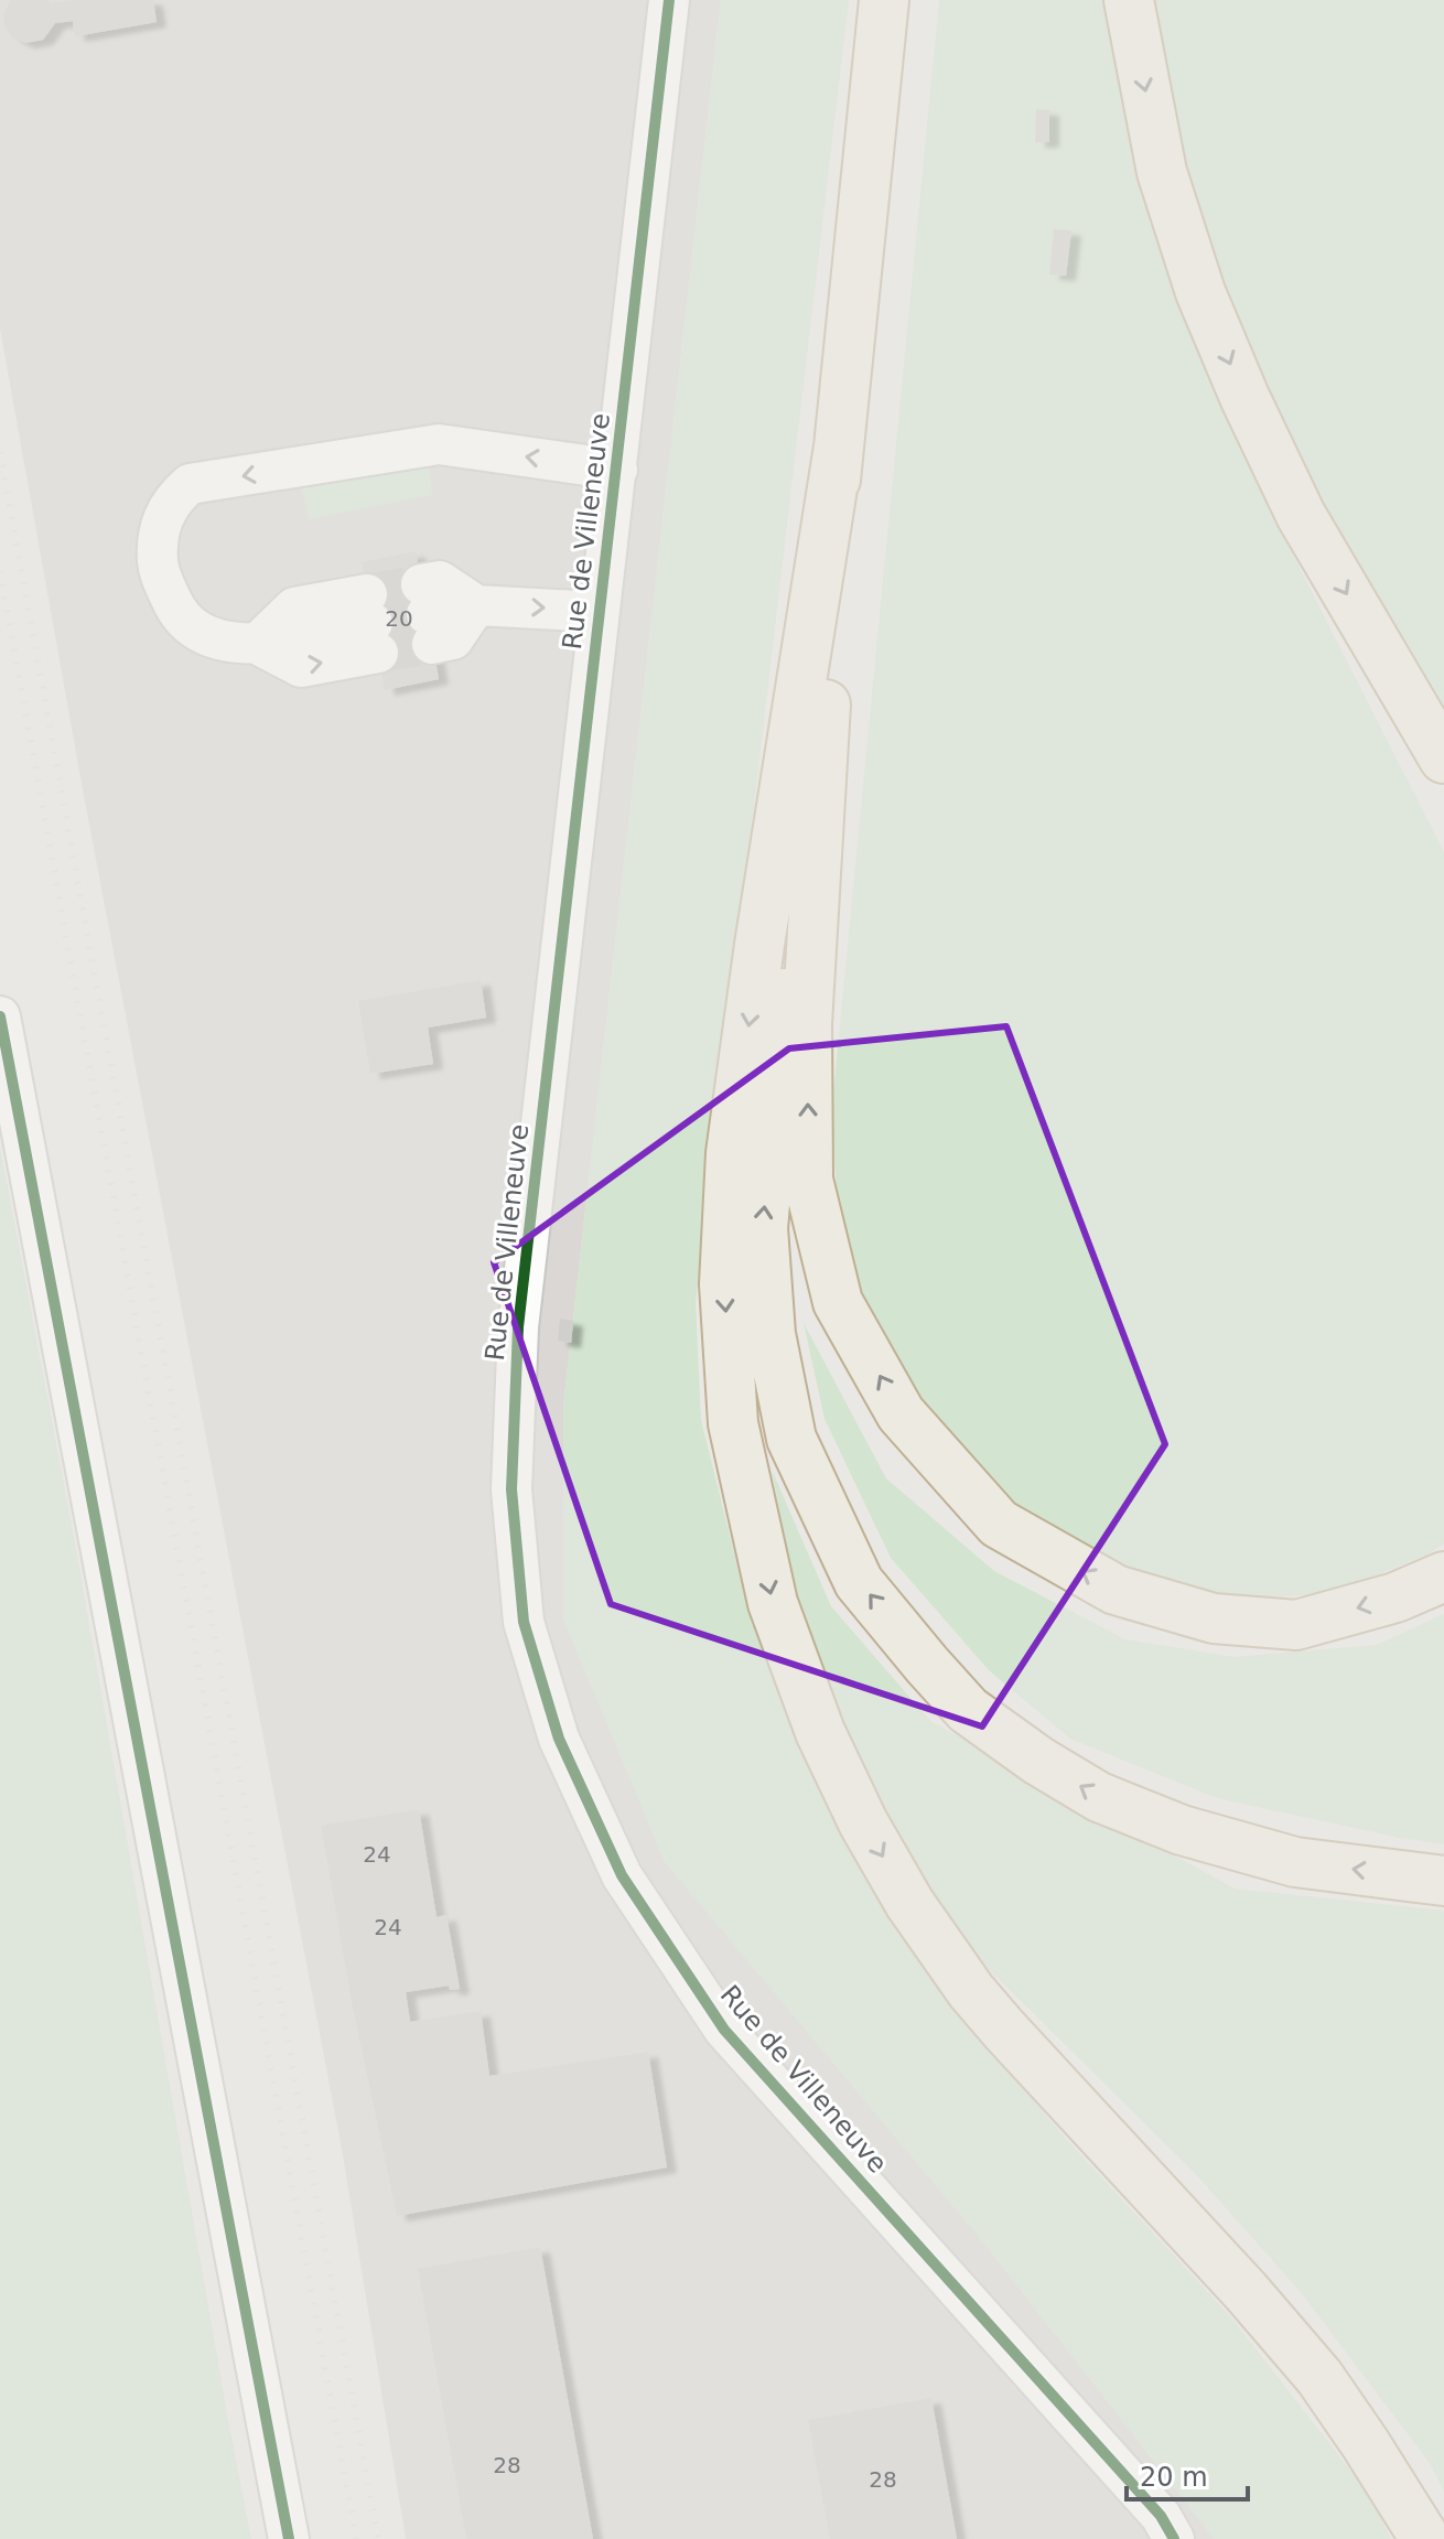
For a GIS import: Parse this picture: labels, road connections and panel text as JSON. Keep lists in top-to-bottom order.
{
  "streets": {
    "street": ["Rue de Villeneuve"]
  },
  "house_numbers": [
    "20",
    "24",
    "24",
    "28",
    "28"
  ],
  "scale_bar": "20 m"
}
